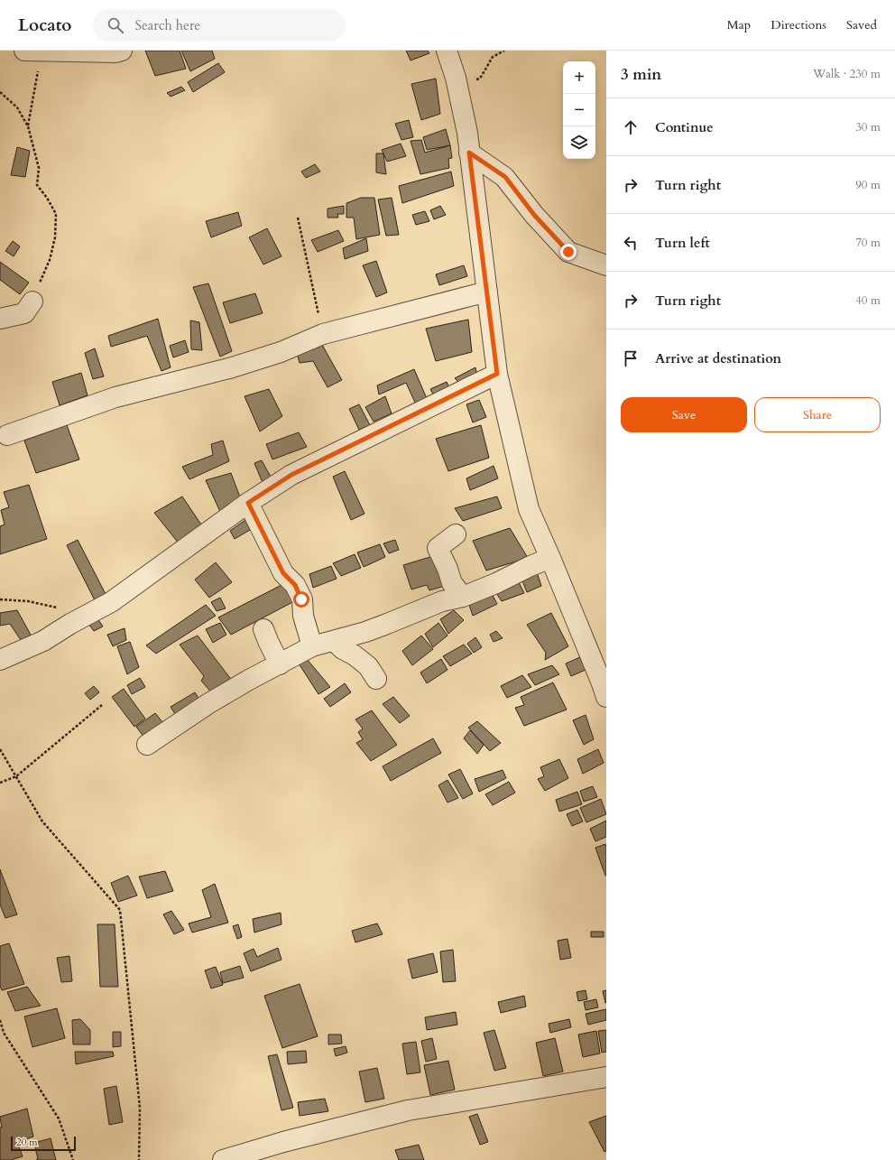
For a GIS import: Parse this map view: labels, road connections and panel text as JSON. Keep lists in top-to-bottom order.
{
  "scale_bar": "20 m",
  "page": {
    "header": "Locato",
    "search": "Search here",
    "nav": ["Map", "Directions", "Saved"],
    "heading": ["3 min", "Walk · 230 m"],
    "map_buttons": ["+", "−"],
    "list": [
      ["Continue", "30 m"],
      ["Turn right", "90 m"],
      ["Turn left", "70 m"],
      ["Turn right", "40 m"],
      "Arrive at destination"
    ],
    "buttons": ["Save", "Share"],
    "scale": "20 m"
  }
}
